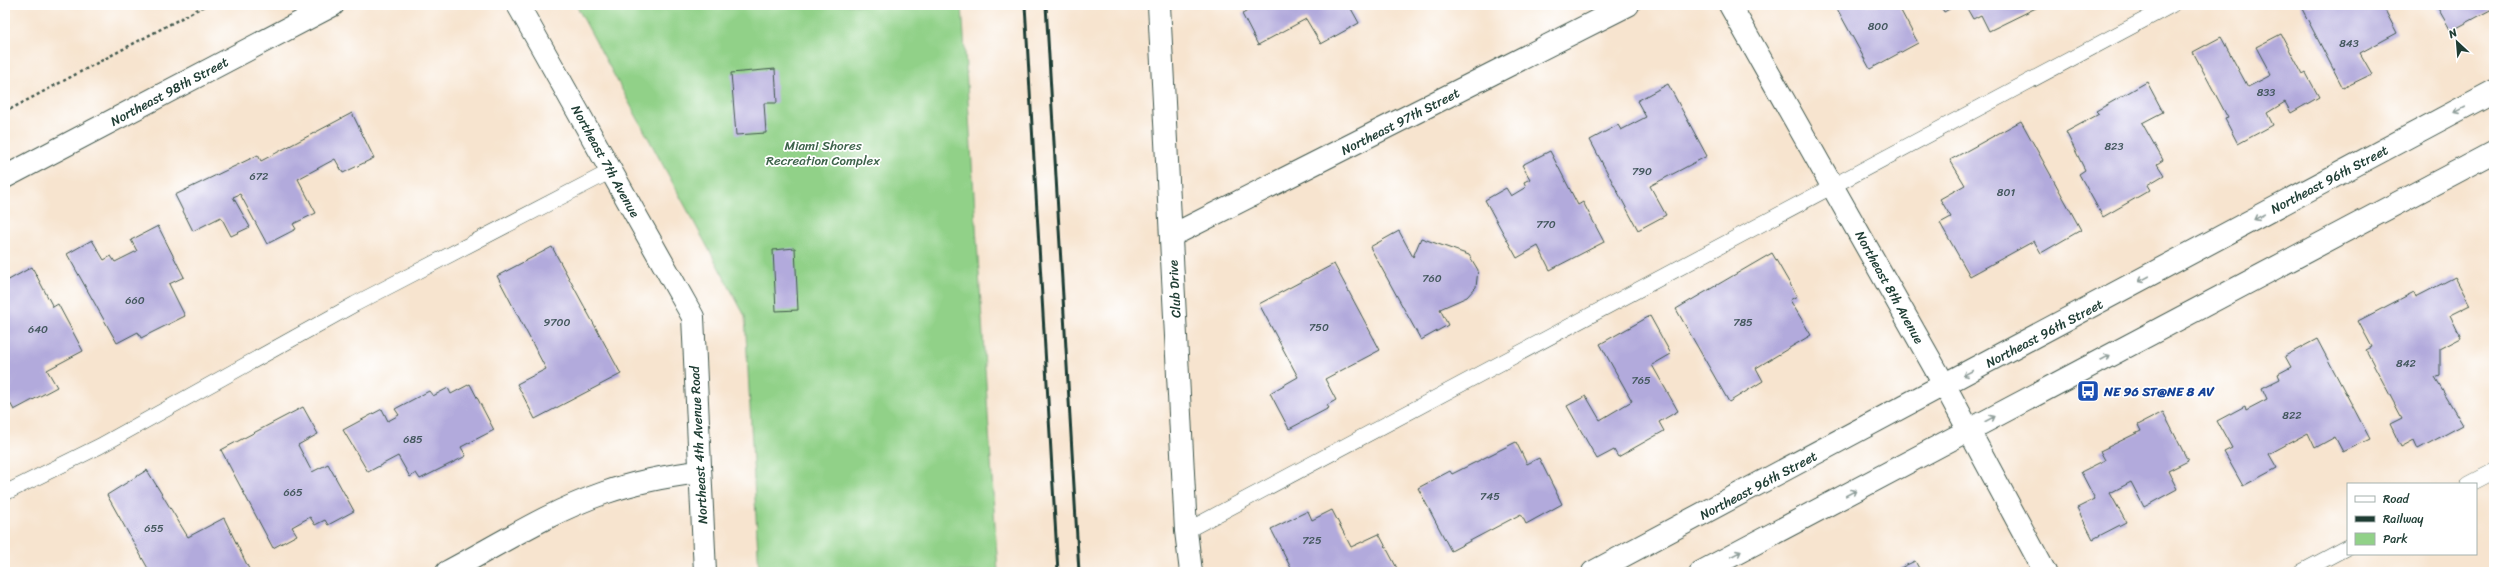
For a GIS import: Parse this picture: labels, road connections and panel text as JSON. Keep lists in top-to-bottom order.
{
  "streets": {
    "street": [
      "Northeast 98th Street",
      "Northeast 97th Street",
      "Northeast 7th Avenue",
      "Northeast 96th Street",
      "Northeast 8th Avenue",
      "Club Drive",
      "Northeast 4th Avenue Road"
    ]
  },
  "crossings": [
    ["Northeast 97th Street", "Club Drive"],
    ["Northeast 7th Avenue", "Northeast 4th Avenue Road"],
    ["Northeast 96th Street", "Northeast 8th Avenue"]
  ],
  "parks": ["Miami Shores Recreation Complex"],
  "places": {
    "bus stop": ["NE 96 ST@NE 8 AV"]
  },
  "house_numbers": [
    "800",
    "843",
    "833",
    "823",
    "790",
    "672",
    "801",
    "770",
    "760",
    "660",
    "9700",
    "785",
    "750",
    "640",
    "842",
    "765",
    "822",
    "685",
    "665",
    "745",
    "655",
    "725"
  ],
  "legend": ["Road", "Railway", "Park"],
  "north": "top left"
}
